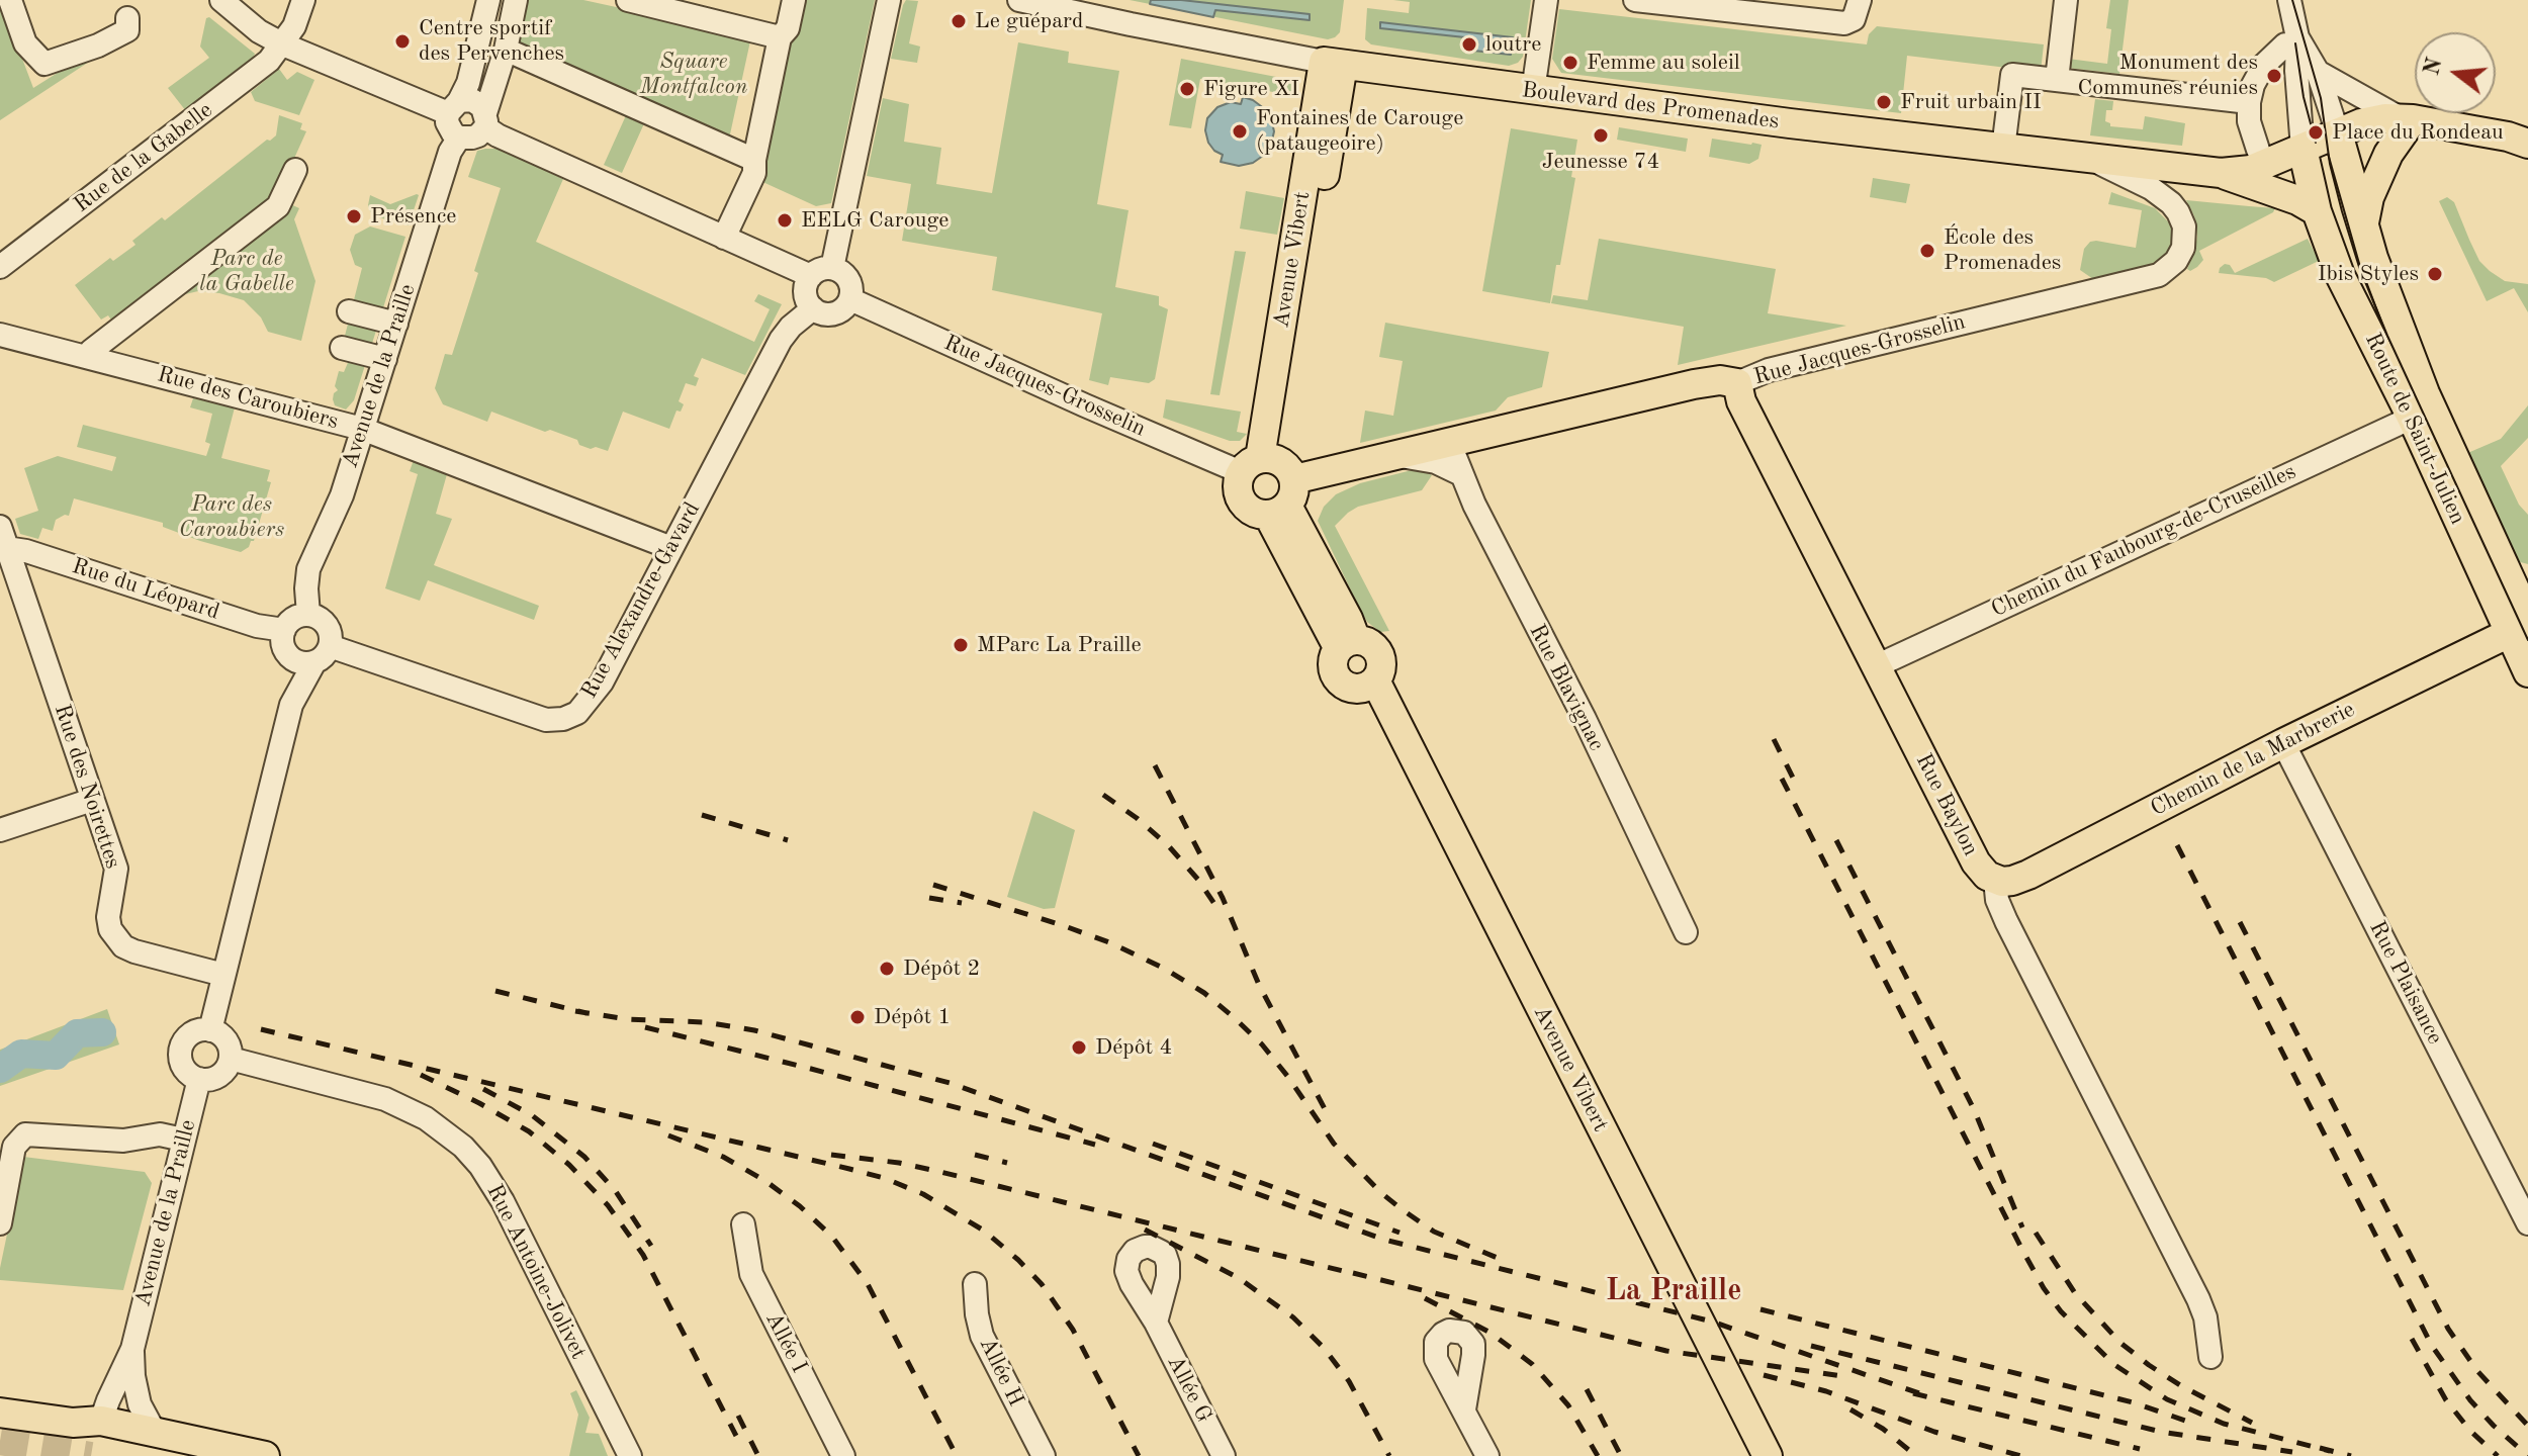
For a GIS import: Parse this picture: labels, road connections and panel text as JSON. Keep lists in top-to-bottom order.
{
  "streets": {
    "main road": [
      "Boulevard des Promenades",
      "Avenue Vibert",
      "Rue Jacques-Grosselin",
      "Route de Saint-Julien",
      "Chemin de la Marbrerie",
      "Rue Baylon"
    ],
    "street": [
      "Rue de la Gabelle",
      "Avenue de la Praille",
      "Rue des Caroubiers",
      "Chemin du Faubourg-de-Cruseilles",
      "Rue du Léopard",
      "Rue Alexandre-Gavard",
      "Rue Blavignac",
      "Rue des Noirettes",
      "Rue Plaisance",
      "Rue Antoine-Jolivet",
      "Allée I",
      "Allée H",
      "Allée G"
    ]
  },
  "crossings": [
    ["Boulevard des Promenades", "Avenue Vibert"],
    ["Boulevard des Promenades", "Rue Jacques-Grosselin"],
    ["Boulevard des Promenades", "Route de Saint-Julien"],
    ["Avenue Vibert", "Rue Jacques-Grosselin"],
    ["Rue Jacques-Grosselin", "Rue Alexandre-Gavard"],
    ["Rue Jacques-Grosselin", "Rue Blavignac"],
    ["Rue Jacques-Grosselin", "Rue Baylon"],
    ["Avenue de la Praille", "Rue des Caroubiers"],
    ["Avenue de la Praille", "Rue du Léopard"],
    ["Avenue de la Praille", "Rue Alexandre-Gavard"],
    ["Avenue de la Praille", "Rue Antoine-Jolivet"],
    ["Rue des Caroubiers", "Rue Alexandre-Gavard"],
    ["Route de Saint-Julien", "Chemin du Faubourg-de-Cruseilles"],
    ["Route de Saint-Julien", "Chemin de la Marbrerie"],
    ["Chemin du Faubourg-de-Cruseilles", "Rue Baylon"],
    ["Rue du Léopard", "Rue Alexandre-Gavard"],
    ["Rue du Léopard", "Rue des Noirettes"],
    ["Chemin de la Marbrerie", "Rue Baylon"],
    ["Chemin de la Marbrerie", "Rue Plaisance"]
  ],
  "districts": ["La Praille"],
  "parks": ["Square Montfalcon", "Parc de la Gabelle", "Parc des Caroubiers"],
  "places": [
    "Le guépard",
    "Centre sportif des Pervenches",
    "loutre",
    "Femme au soleil",
    "Monument des Communes réunies",
    "Figure XI",
    "Fruit urbain II",
    "Fontaines de Carouge (pataugeoire)",
    "Place du Rondeau",
    "Jeunesse 74",
    "Présence",
    "EELG Carouge",
    "École des Promenades",
    "Ibis Styles",
    "MParc La Praille",
    "Dépôt 2",
    "Dépôt 1",
    "Dépôt 4"
  ],
  "north": "left"
}
